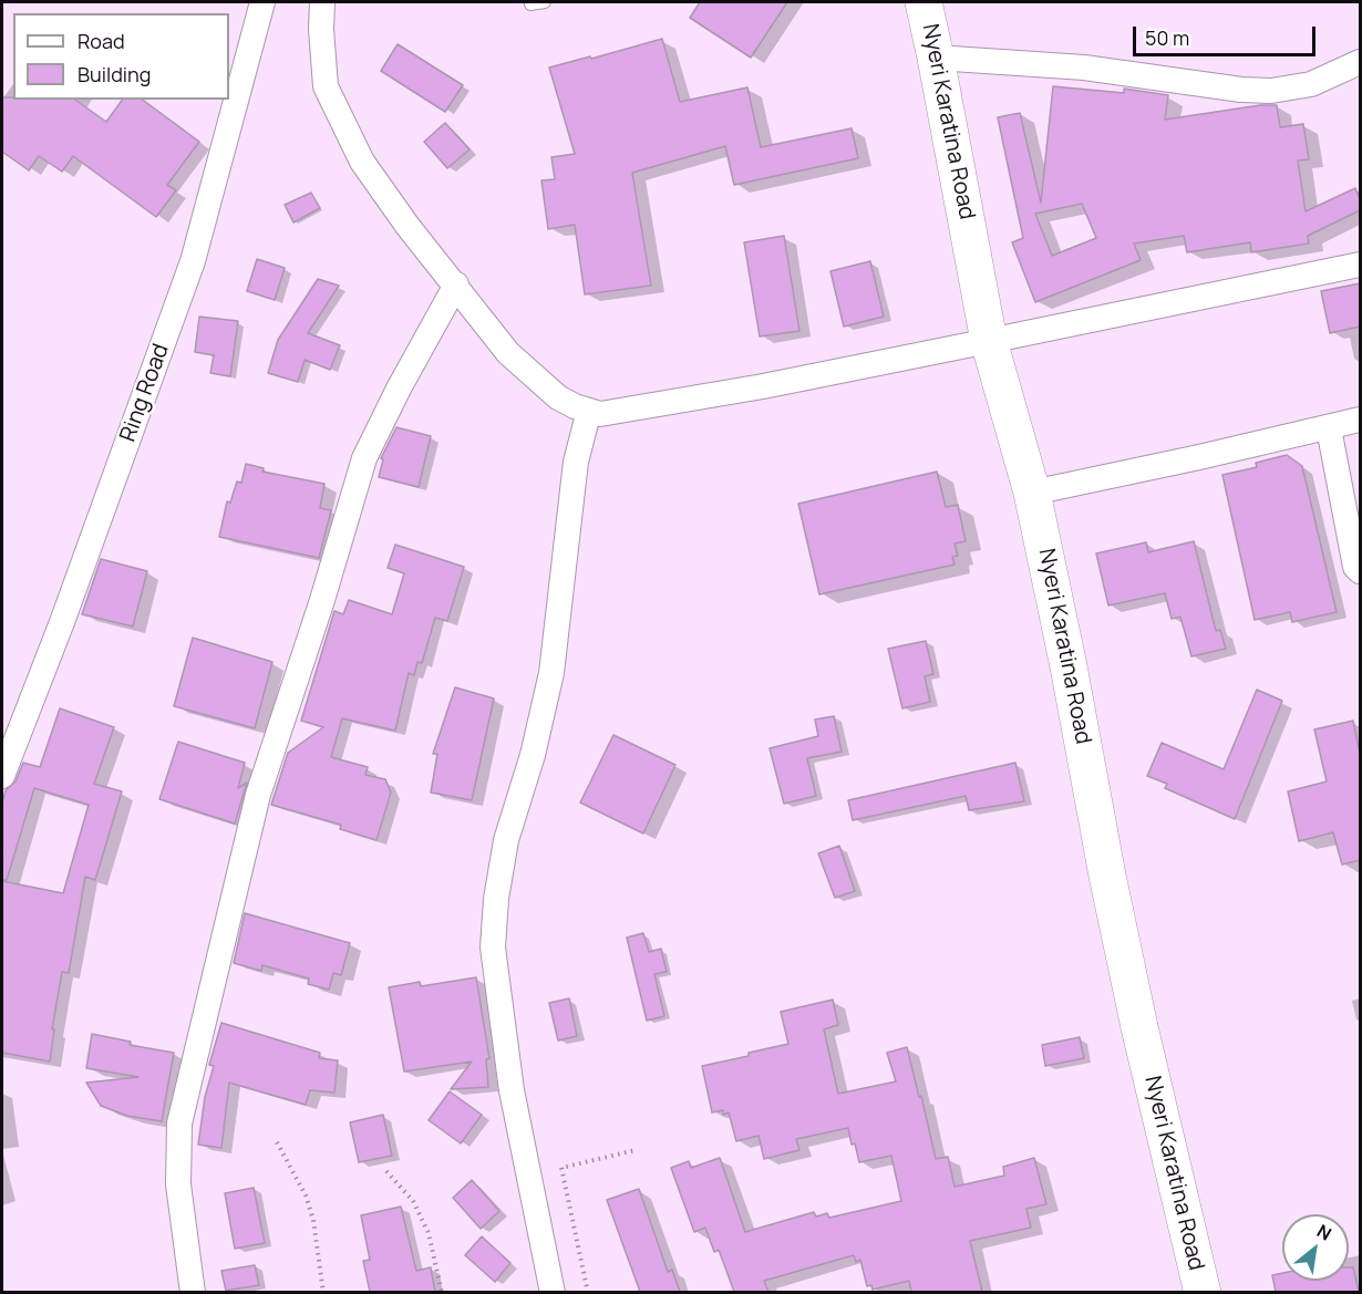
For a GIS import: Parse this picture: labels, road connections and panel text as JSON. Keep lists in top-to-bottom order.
{
  "streets": {
    "highway": ["Nyeri Karatina Road"],
    "street": ["Ring Road"]
  },
  "legend": ["Road", "Building"],
  "scale_bar": "50 m",
  "north": "top right"
}
